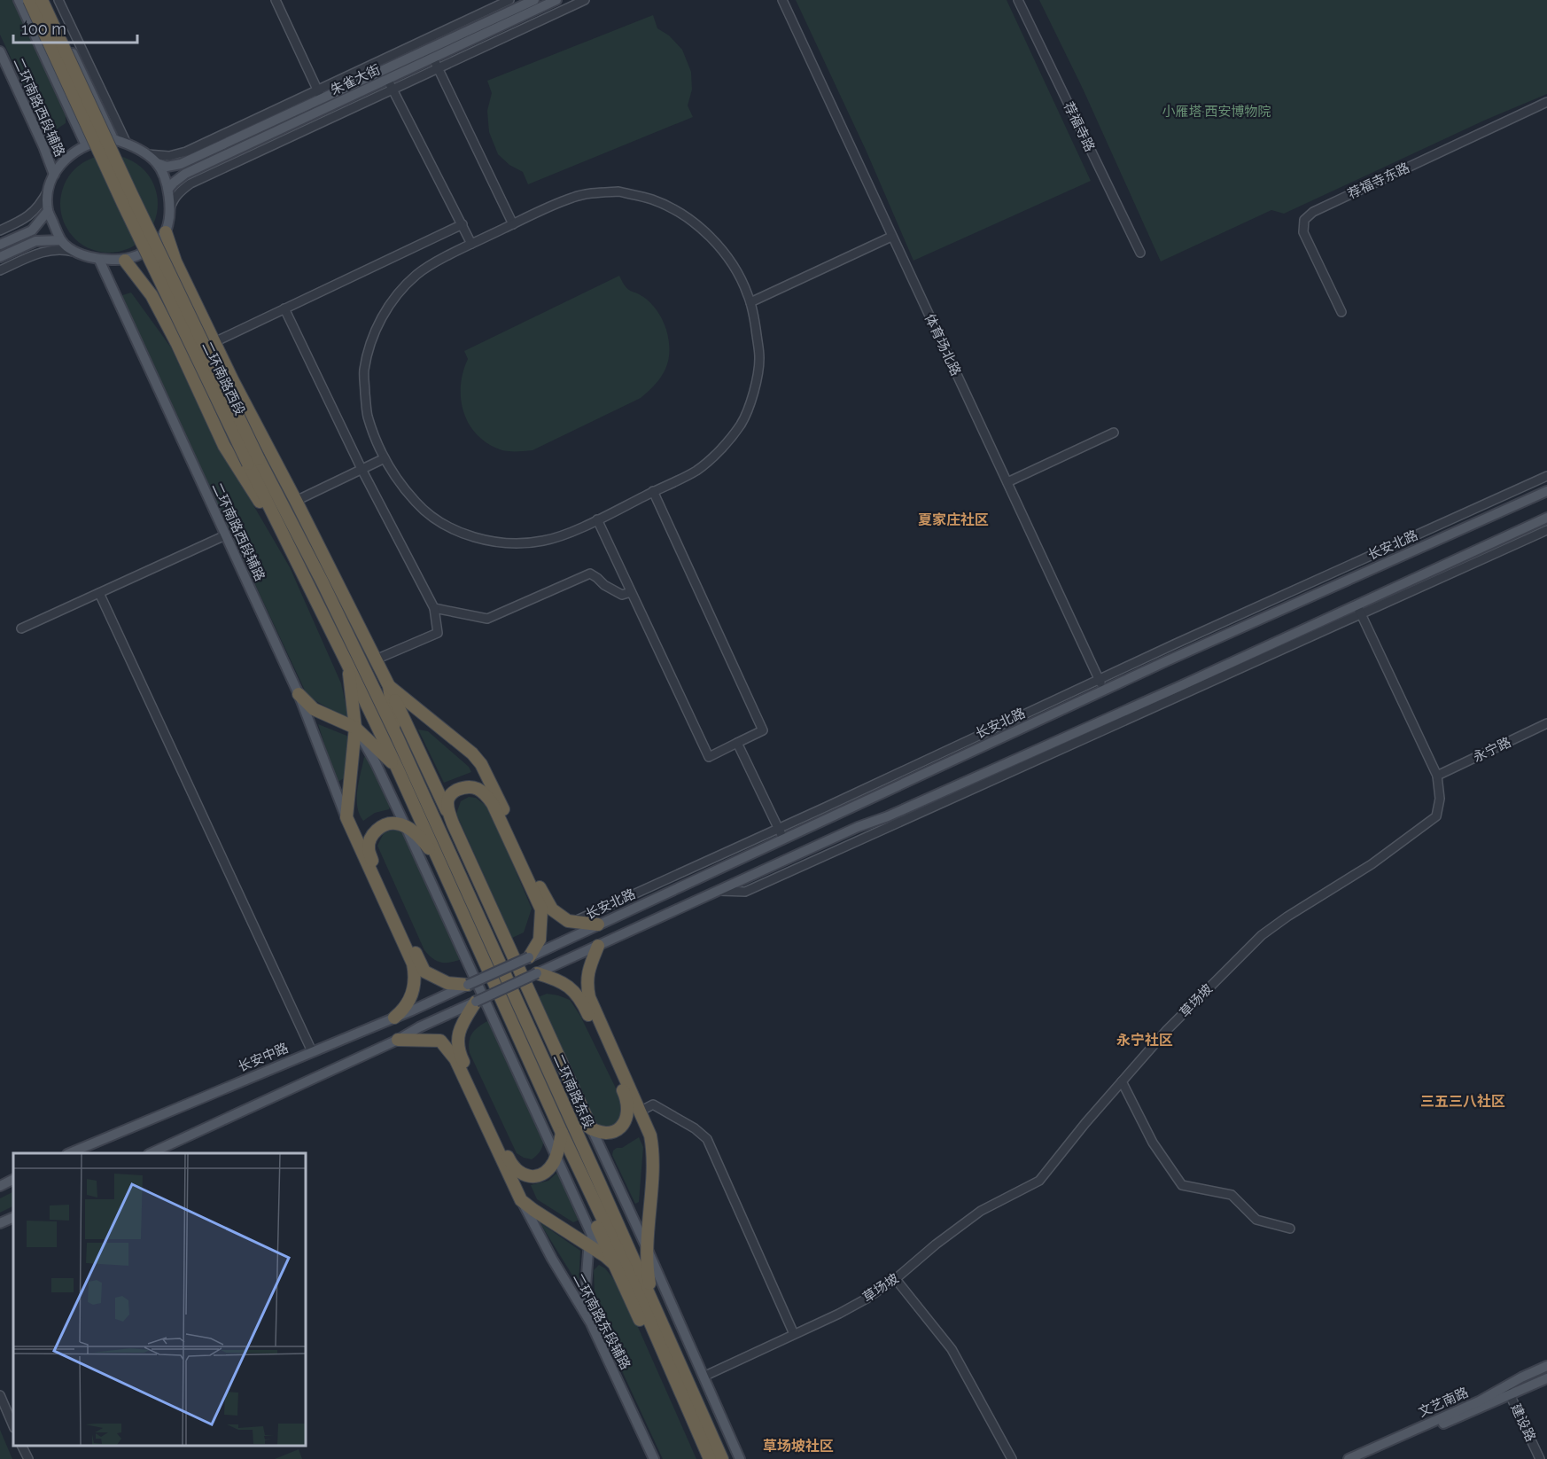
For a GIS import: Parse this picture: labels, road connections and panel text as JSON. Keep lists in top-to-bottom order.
{
  "streets": {
    "highway": ["二环南路西段", "二环南路东段"],
    "main road": [
      "朱雀大街",
      "二环南路西段辅路",
      "长安北路",
      "长安中路",
      "二环南路东段辅路",
      "文艺南路"
    ],
    "street": [
      "荐福寺路",
      "荐福寺东路",
      "体育场北路",
      "永宁路",
      "草场坡",
      "建设路"
    ]
  },
  "crossings": [
    ["朱雀大街", "二环南路西段辅路"],
    ["体育场北路", "长安北路"],
    ["二环南路西段", "二环南路东段"],
    ["长安北路", "长安中路"],
    ["永宁路", "草场坡"],
    ["文艺南路", "建设路"]
  ],
  "districts": [
    "夏家庄社区",
    "永宁社区",
    "三五三八社区",
    "草场坡社区"
  ],
  "parks": ["小雁塔·西安博物院"],
  "scale_bar": "100 m"
}
